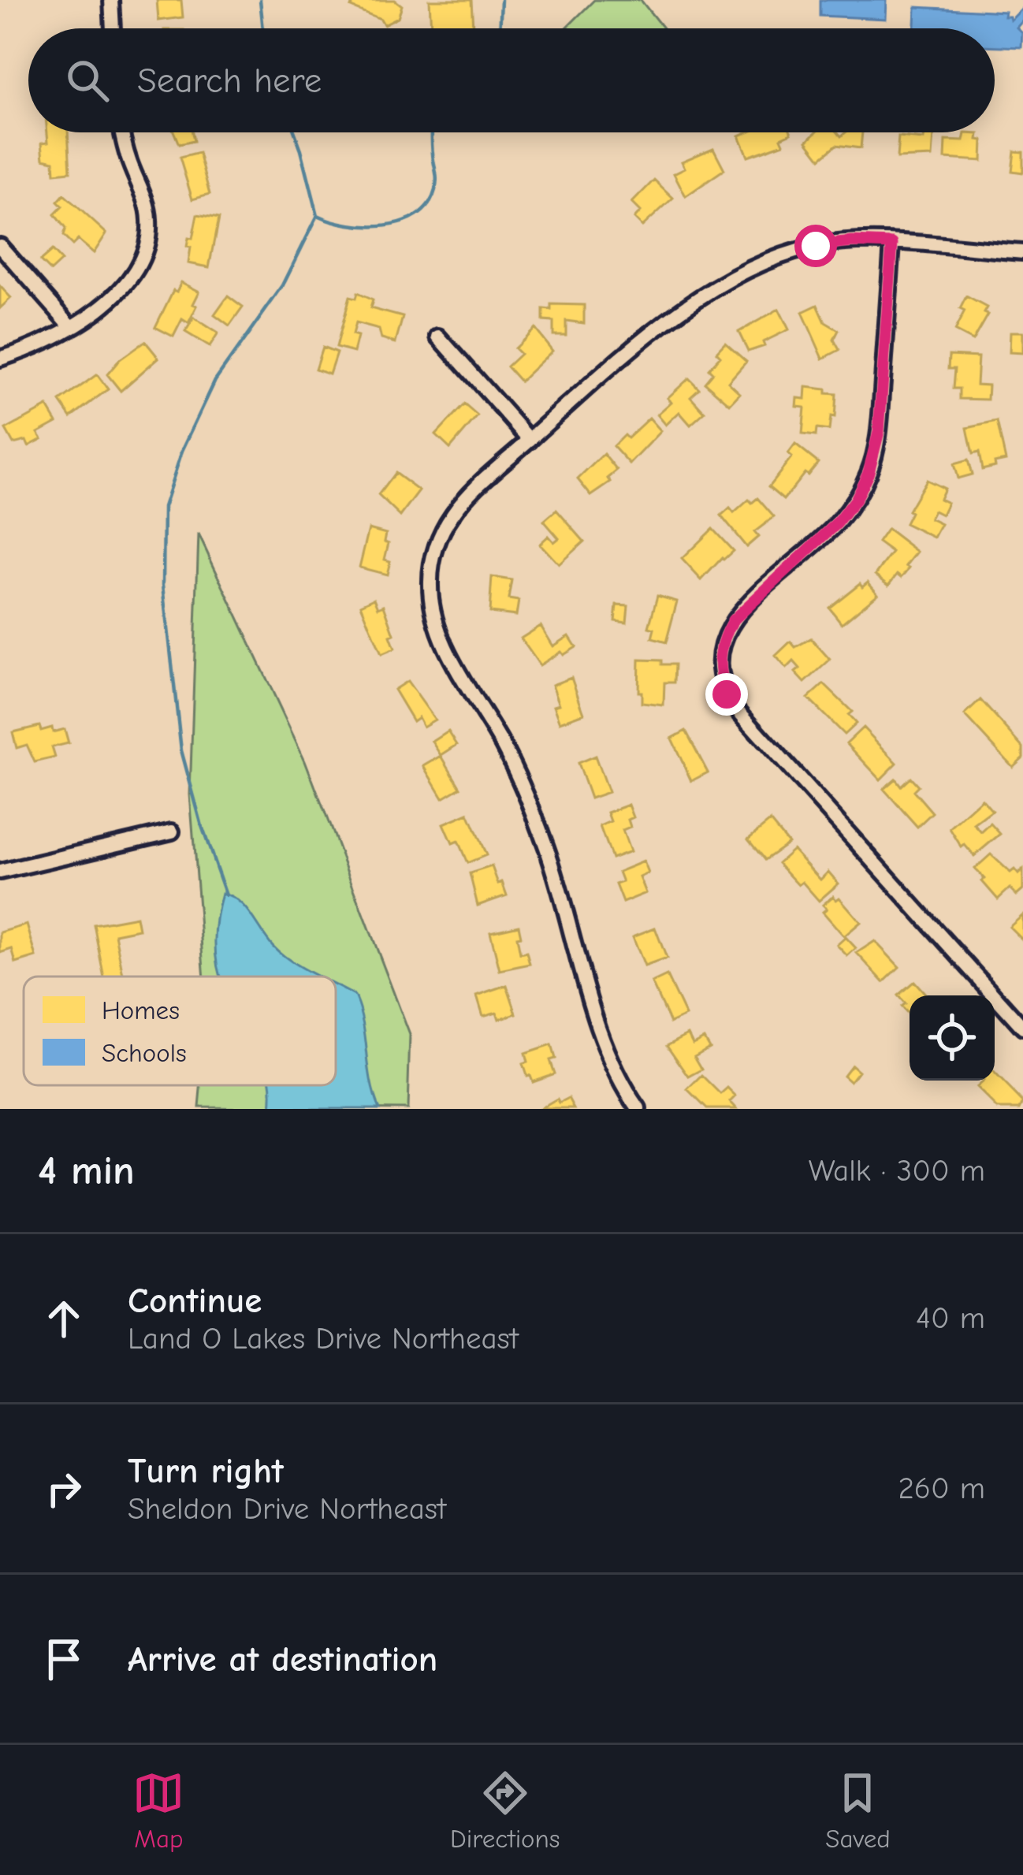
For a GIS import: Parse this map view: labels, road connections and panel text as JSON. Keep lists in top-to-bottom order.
{
  "legend": ["Homes", "Schools"],
  "page": {
    "search": "Search here",
    "heading": ["4 min", "Walk · 300 m"],
    "list": [
      ["Continue", "Land O Lakes Drive Northeast", "40 m"],
      ["Turn right", "Sheldon Drive Northeast", "260 m"],
      "Arrive at destination"
    ],
    "nav": ["Map", "Directions", "Saved"]
  }
}
